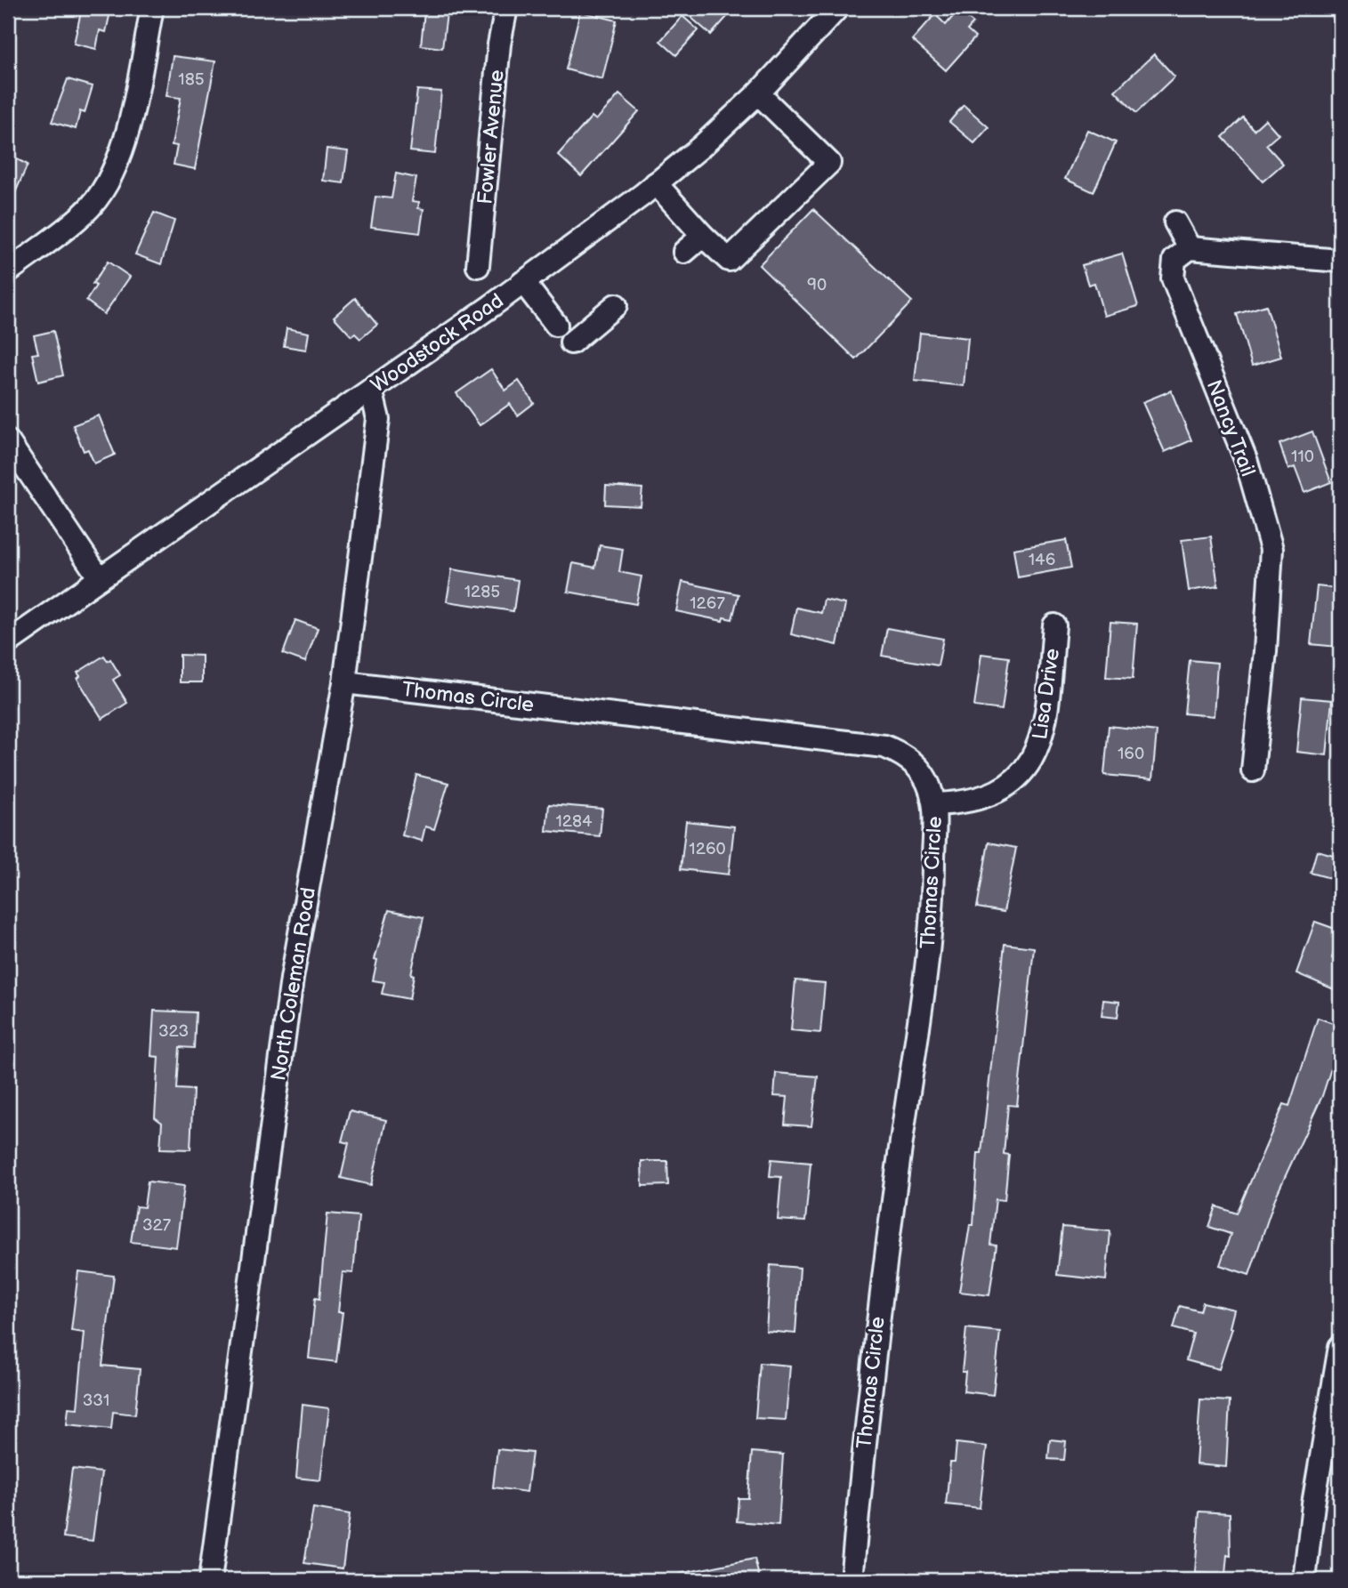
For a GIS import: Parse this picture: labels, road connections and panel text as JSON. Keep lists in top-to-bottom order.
{
  "streets": {
    "street": [
      "Fowler Avenue",
      "Woodstock Road",
      "Nancy Trail",
      "Lisa Drive",
      "Thomas Circle",
      "North Coleman Road"
    ]
  },
  "crossings": [
    ["Woodstock Road", "North Coleman Road"],
    ["Lisa Drive", "Thomas Circle"],
    ["Thomas Circle", "North Coleman Road"]
  ],
  "house_numbers": [
    "185",
    "90",
    "110",
    "146",
    "1285",
    "1267",
    "160",
    "1284",
    "1260",
    "323",
    "327",
    "331"
  ]
}
